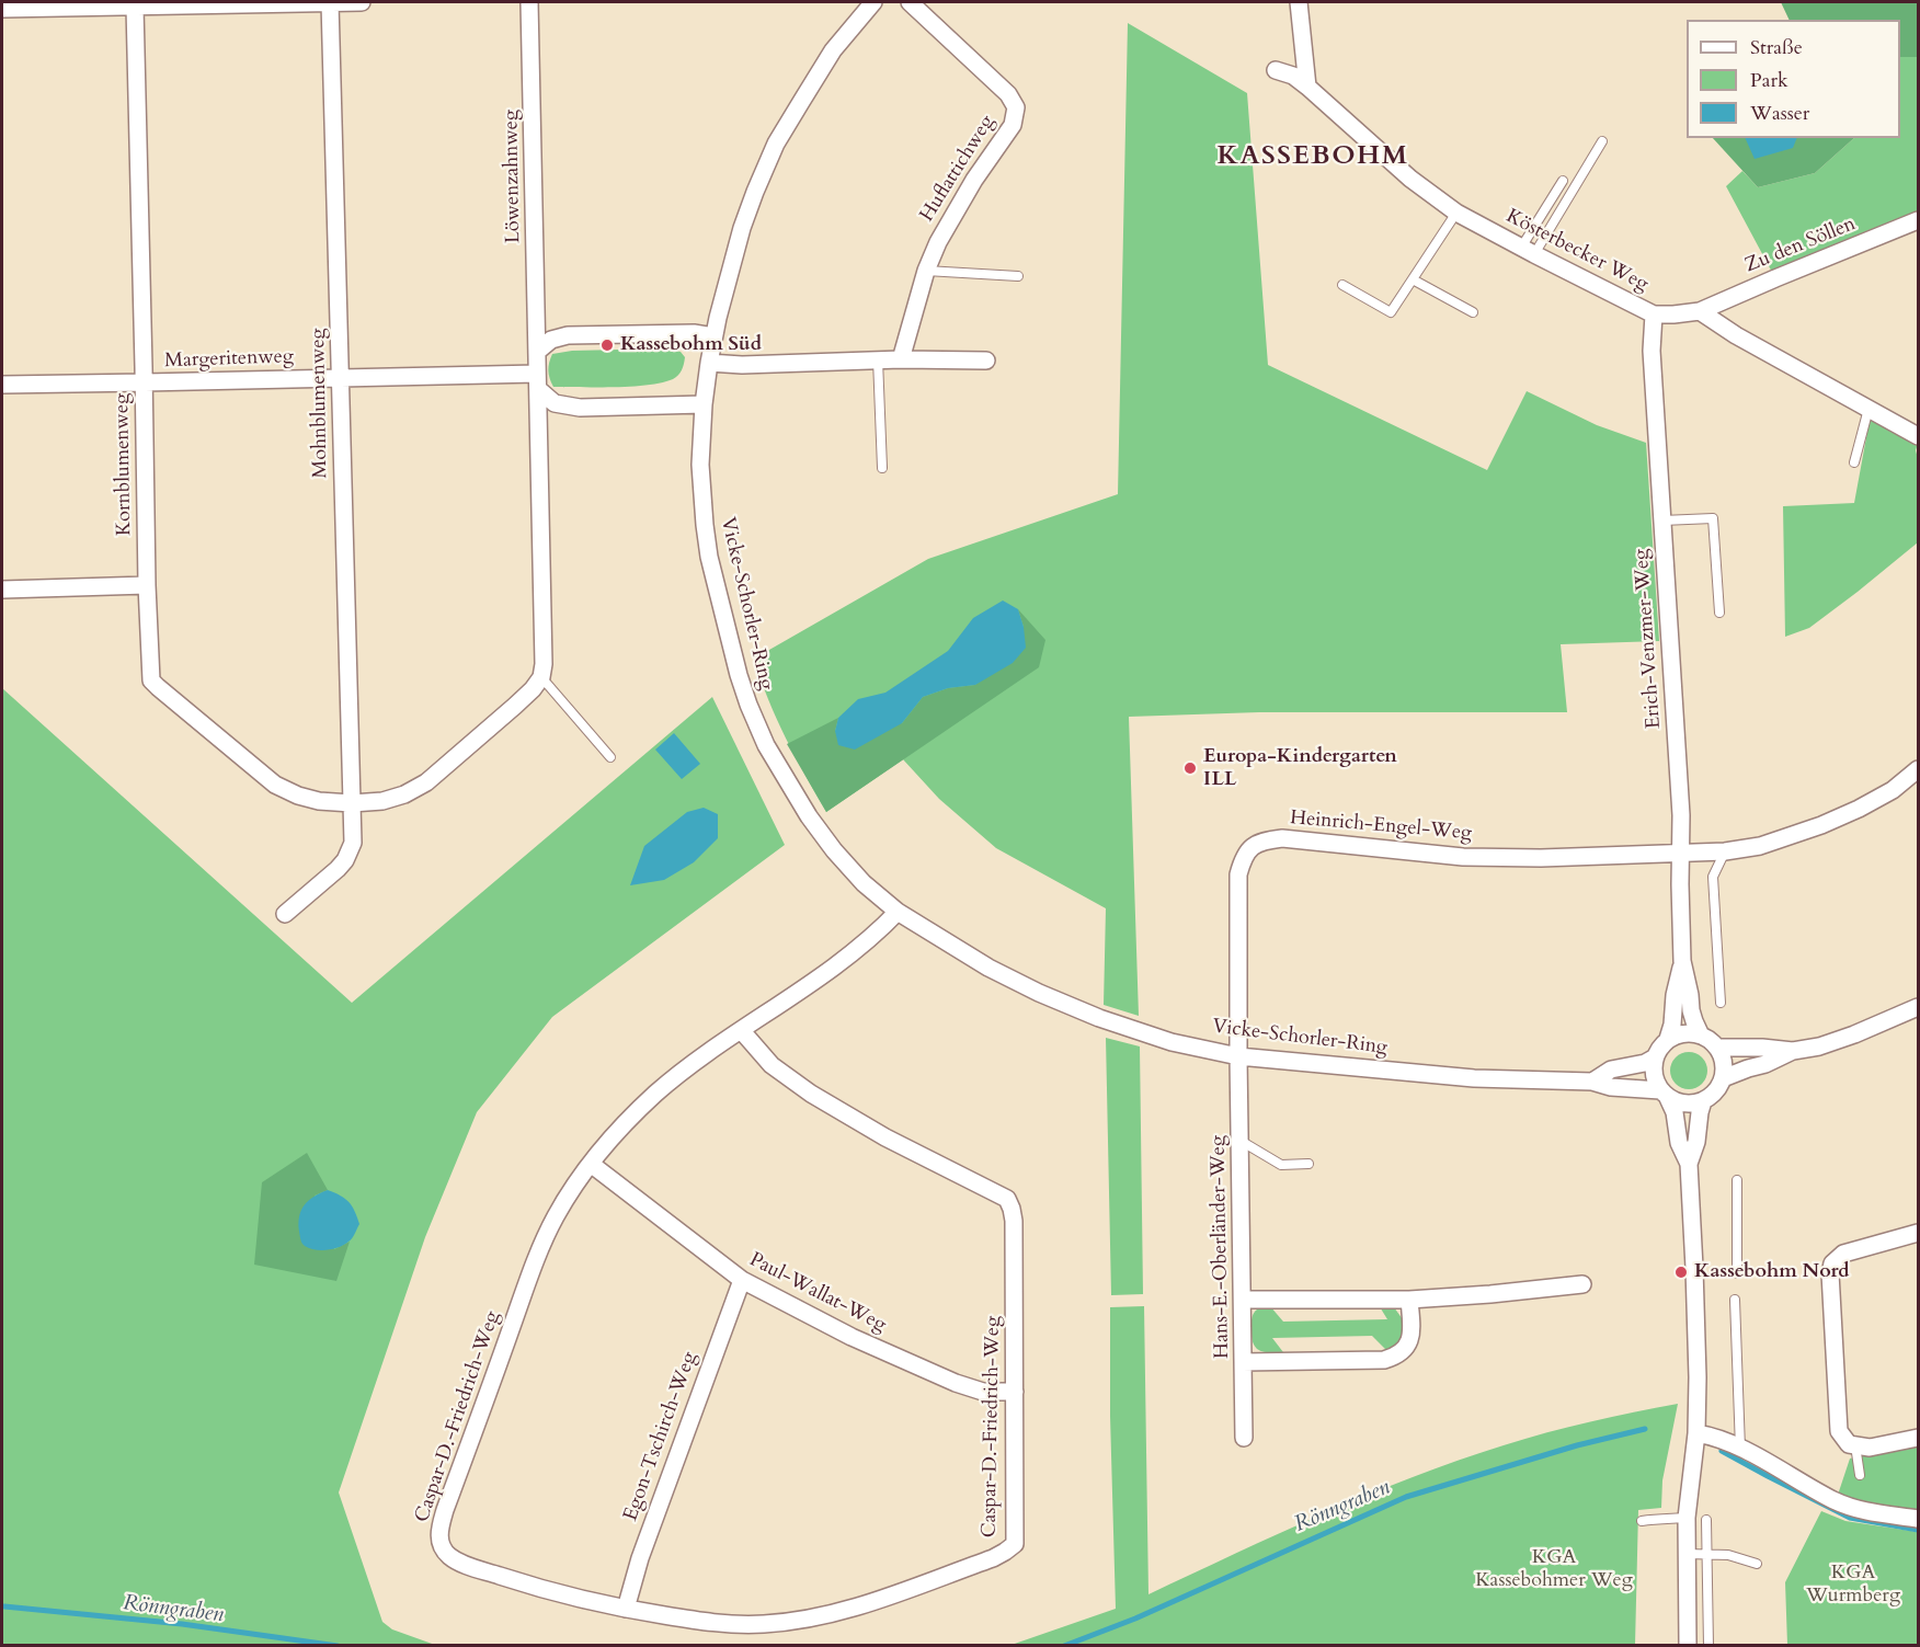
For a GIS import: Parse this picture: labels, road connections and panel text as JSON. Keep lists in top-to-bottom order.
{
  "streets": {
    "street": [
      "Huflattichweg",
      "Löwenzahnweg",
      "Zu den Söllen",
      "Kösterbecker Weg",
      "Margeritenweg",
      "Mohnblumenweg",
      "Kornblumenweg",
      "Vicke-Schorler-Ring",
      "Erich-Venzmer-Weg",
      "Heinrich-Engel-Weg",
      "Hans-E.-Oberländer-Weg",
      "Paul-Wallat-Weg",
      "Caspar-D.-Friedrich-Weg",
      "Egon-Tschirch-Weg"
    ]
  },
  "crossings": [
    ["Zu den Söllen", "Kösterbecker Weg"],
    ["Kösterbecker Weg", "Erich-Venzmer-Weg"],
    ["Margeritenweg", "Mohnblumenweg"],
    ["Margeritenweg", "Kornblumenweg"],
    ["Mohnblumenweg", "Kornblumenweg"],
    ["Vicke-Schorler-Ring", "Erich-Venzmer-Weg"],
    ["Vicke-Schorler-Ring", "Heinrich-Engel-Weg"],
    ["Vicke-Schorler-Ring", "Hans-E.-Oberländer-Weg"],
    ["Vicke-Schorler-Ring", "Caspar-D.-Friedrich-Weg"],
    ["Erich-Venzmer-Weg", "Heinrich-Engel-Weg"],
    ["Heinrich-Engel-Weg", "Hans-E.-Oberländer-Weg"],
    ["Paul-Wallat-Weg", "Caspar-D.-Friedrich-Weg"],
    ["Paul-Wallat-Weg", "Egon-Tschirch-Weg"],
    ["Caspar-D.-Friedrich-Weg", "Egon-Tschirch-Weg"]
  ],
  "districts": ["KASSEBOHM"],
  "water": ["Rönngraben"],
  "parks": ["KGA Kassebohmer Weg", "KGA Wurmberg"],
  "places": ["Kassebohm Süd", "Europa-Kindergarten ILL", "Kassebohm Nord"],
  "legend": ["Straße", "Park", "Wasser"]
}
